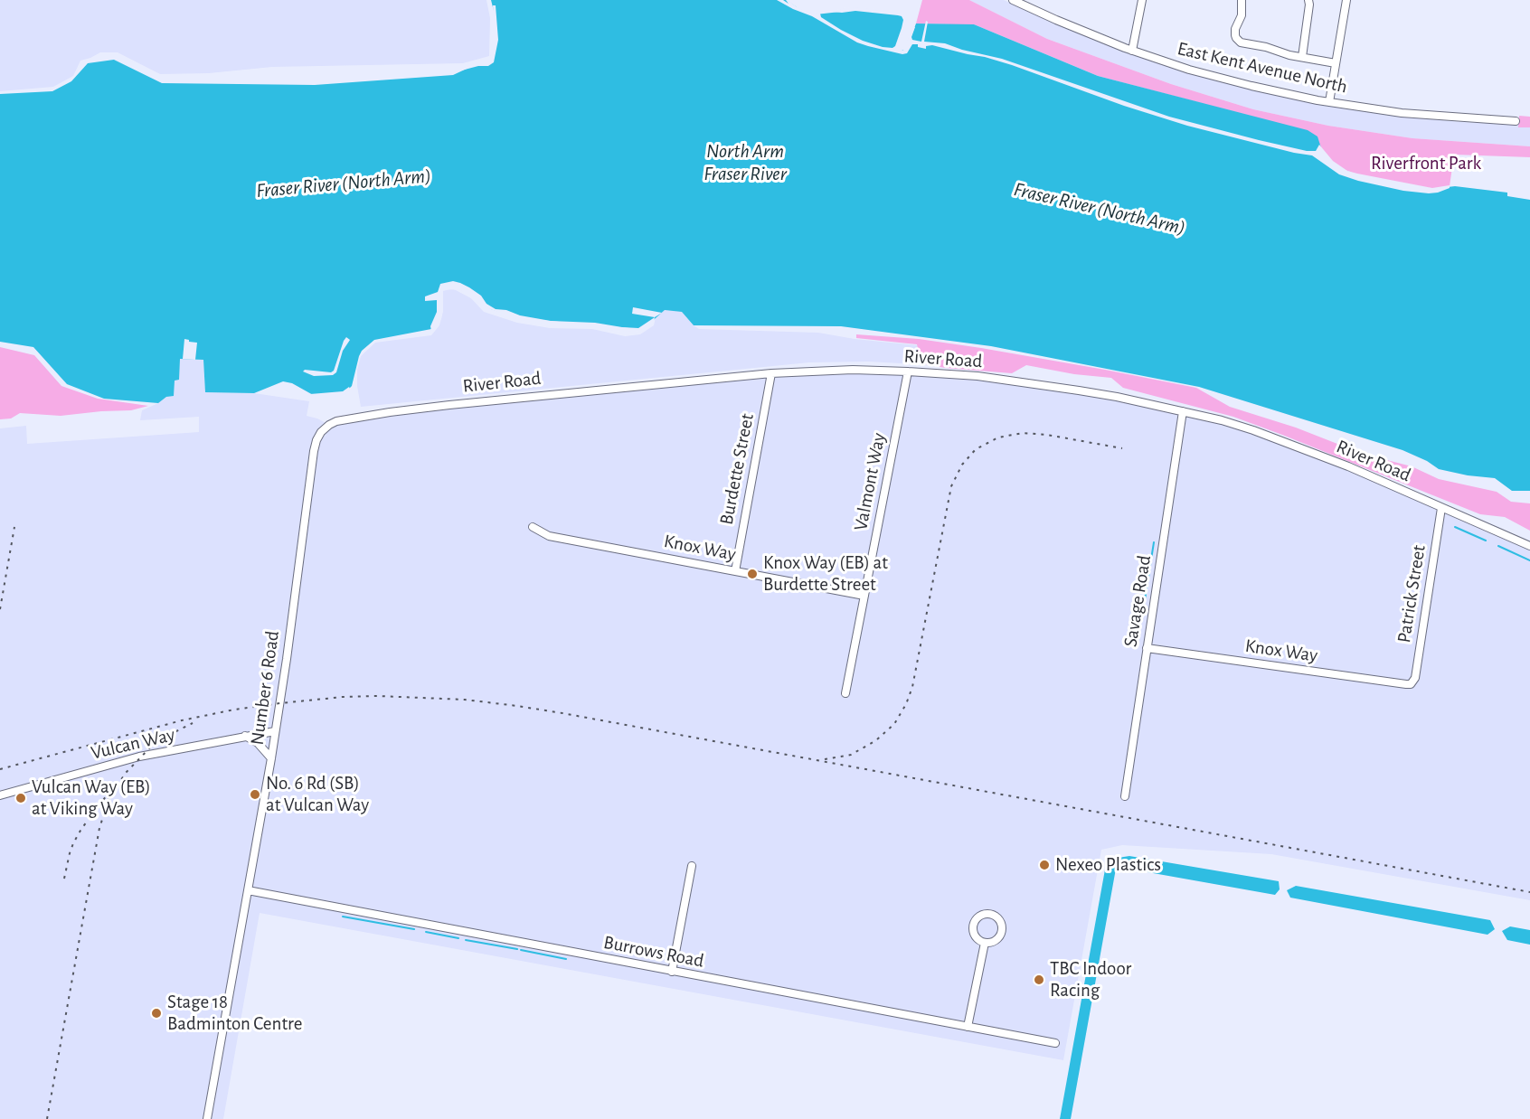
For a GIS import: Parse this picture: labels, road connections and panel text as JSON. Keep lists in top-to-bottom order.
{
  "streets": {
    "street": [
      "East Kent Avenue North",
      "River Road",
      "Burdette Street",
      "Valmont Way",
      "Knox Way",
      "Patrick Street",
      "Savage Road",
      "Number 6 Road",
      "Vulcan Way",
      "Burrows Road"
    ]
  },
  "crossings": [
    ["River Road", "Burdette Street"],
    ["River Road", "Valmont Way"],
    ["River Road", "Patrick Street"],
    ["River Road", "Savage Road"],
    ["River Road", "Number 6 Road"],
    ["Burdette Street", "Knox Way"],
    ["Valmont Way", "Knox Way"],
    ["Knox Way", "Patrick Street"],
    ["Knox Way", "Savage Road"],
    ["Number 6 Road", "Vulcan Way"],
    ["Number 6 Road", "Burrows Road"]
  ],
  "water": ["North Arm Fraser River", "Fraser River (North Arm)"],
  "parks": ["Riverfront Park"],
  "places": [
    "Knox Way (EB) at Burdette Street",
    "No. 6 Rd (SB) at Vulcan Way",
    "Vulcan Way (EB) at Viking Way",
    "Nexeo Plastics",
    "TBC Indoor Racing",
    "Stage 18 Badminton Centre"
  ]
}
